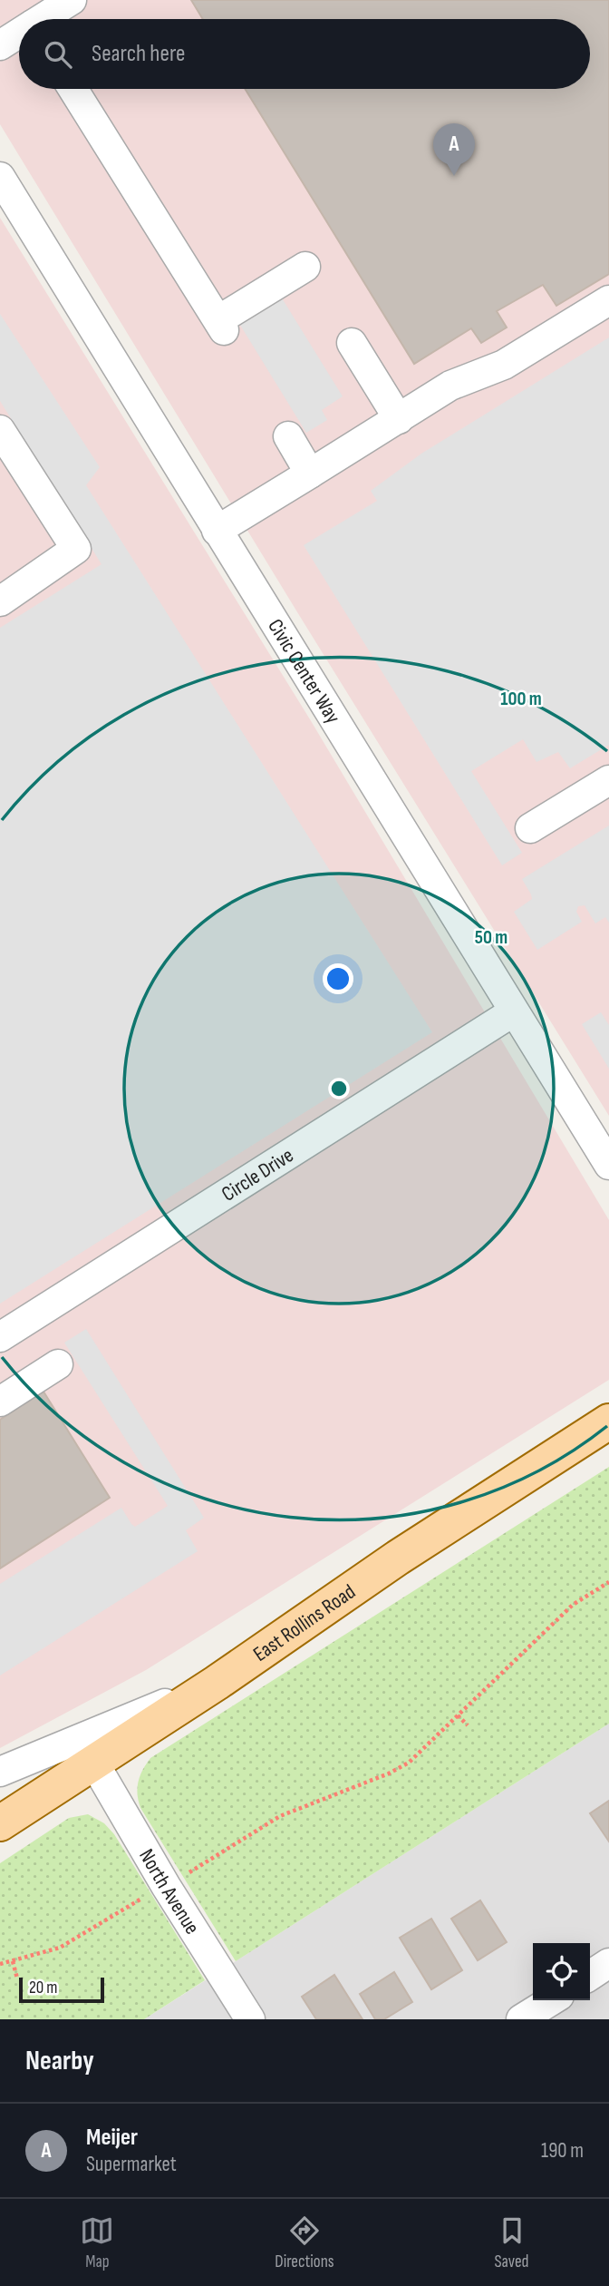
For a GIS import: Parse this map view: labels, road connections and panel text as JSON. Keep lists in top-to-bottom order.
{
  "streets": {
    "main road": ["East Rollins Road"],
    "street": ["Civic Center Way", "Circle Drive", "North Avenue"]
  },
  "crossings": [
    ["Civic Center Way", "Circle Drive"],
    ["East Rollins Road", "North Avenue"]
  ],
  "scale_bar": "20 m",
  "page": {
    "search": "Search here",
    "pins": "A",
    "scale": "20 m",
    "heading": "Nearby",
    "list": [
      {
        "mark": "A",
        "name": "Meijer",
        "note": "Supermarket",
        "value": "190 m"
      }
    ],
    "nav": ["Map", "Directions", "Saved"]
  },
  "rings": ["100 m", "50 m"]
}
